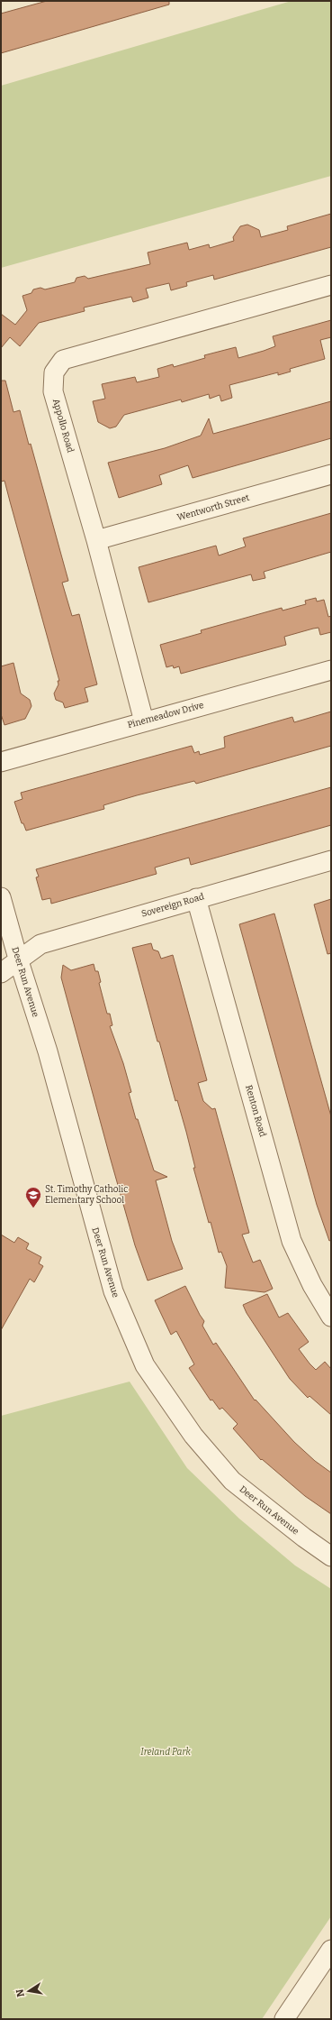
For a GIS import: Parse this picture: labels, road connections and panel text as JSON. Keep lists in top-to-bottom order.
{
  "streets": {
    "street": [
      "Appollo Road",
      "Wentworth Street",
      "Pinemeadow Drive",
      "Sovereign Road",
      "Deer Run Avenue",
      "Renton Road"
    ]
  },
  "crossings": [
    ["Appollo Road", "Wentworth Street"],
    ["Appollo Road", "Pinemeadow Drive"],
    ["Sovereign Road", "Deer Run Avenue"],
    ["Sovereign Road", "Renton Road"]
  ],
  "parks": ["Ireland Park"],
  "places": {
    "school or university": ["St. Timothy Catholic Elementary School"]
  },
  "north": "left"
}
